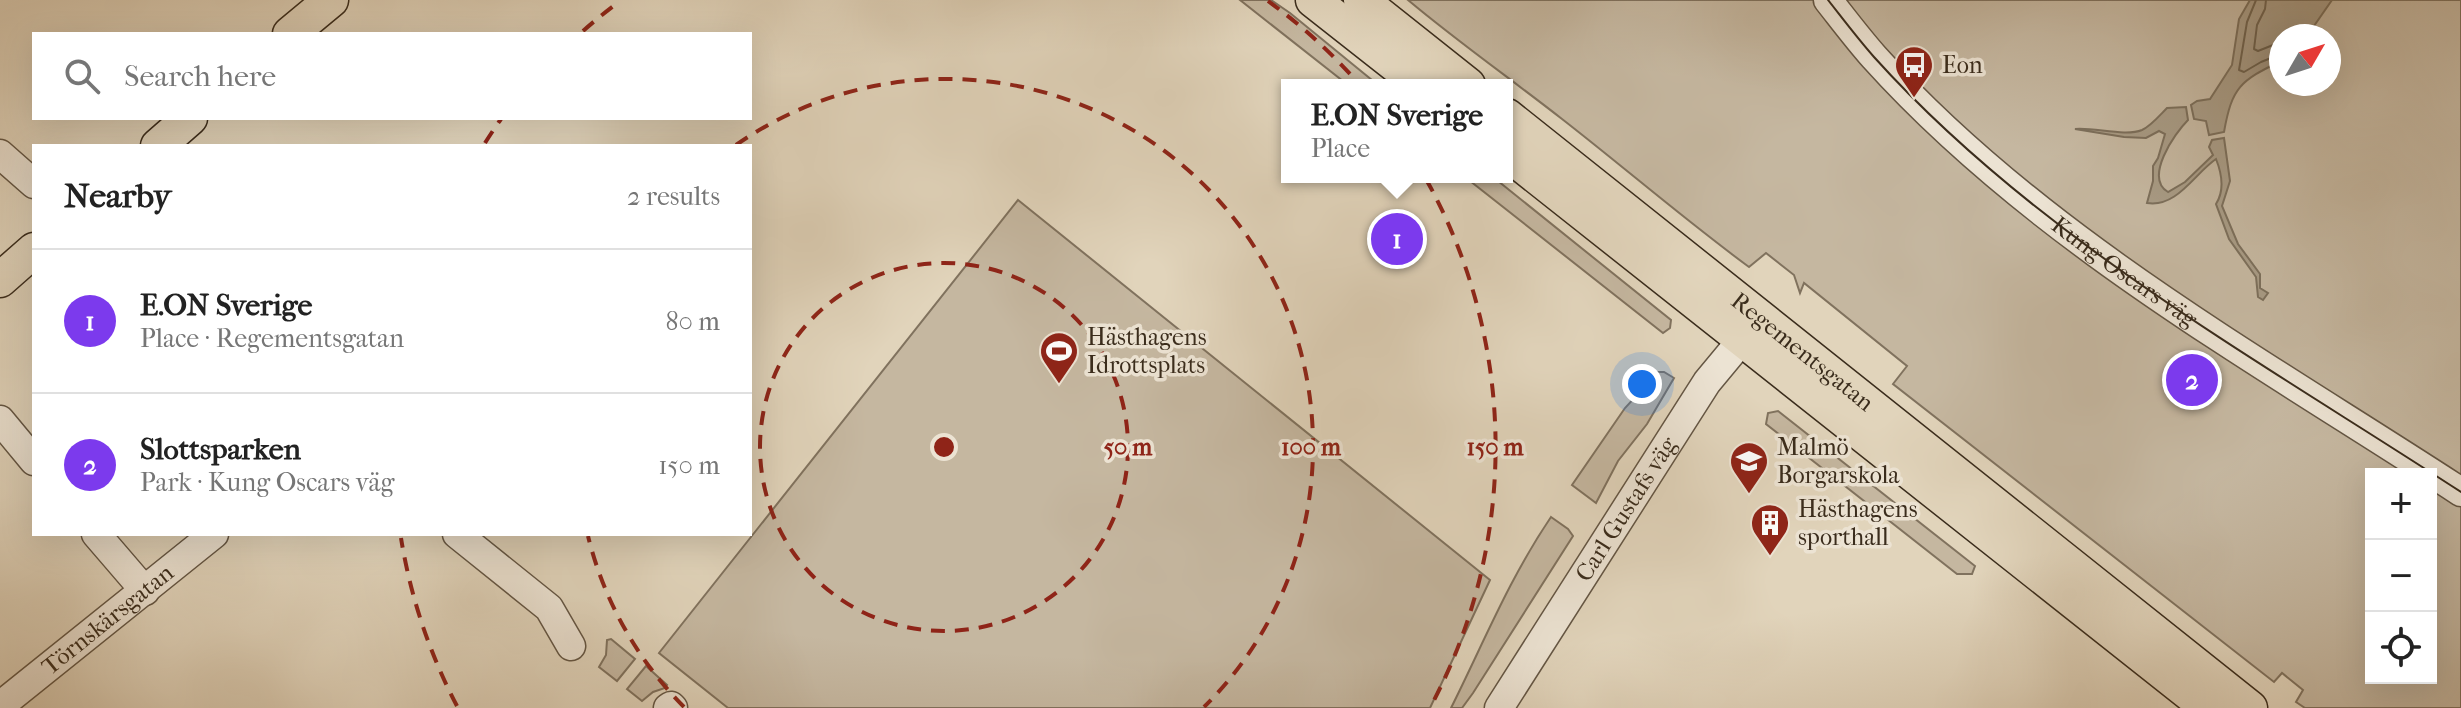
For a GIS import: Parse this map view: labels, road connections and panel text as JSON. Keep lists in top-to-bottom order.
{
  "streets": {
    "main road": ["Regementsgatan"],
    "street": ["Kung Oscars väg", "Carl Gustafs väg", "Törnskärsgatan"]
  },
  "crossings": [
    ["Regementsgatan", "Carl Gustafs väg"]
  ],
  "places": {
    "bus stop": ["Eon"],
    "sports": ["Hästhagens Idrottsplats"],
    "school or university": ["Malmö Borgarskola"],
    "building": ["Hästhagens sporthall"]
  },
  "north": "top right",
  "page": {
    "search": "Search here",
    "popup": ["E.ON Sverige", "Place"],
    "heading": ["Nearby", "2 results"],
    "pins": ["1", "2"],
    "list": [
      {
        "mark": "1",
        "name": "E.ON Sverige",
        "note": "Place · Regementsgatan",
        "value": "80 m"
      },
      {
        "mark": "2",
        "name": "Slottsparken",
        "note": "Park · Kung Oscars väg",
        "value": "150 m"
      }
    ],
    "map_buttons": ["+", "−"]
  },
  "rings": ["50 m", "100 m", "150 m"]
}
